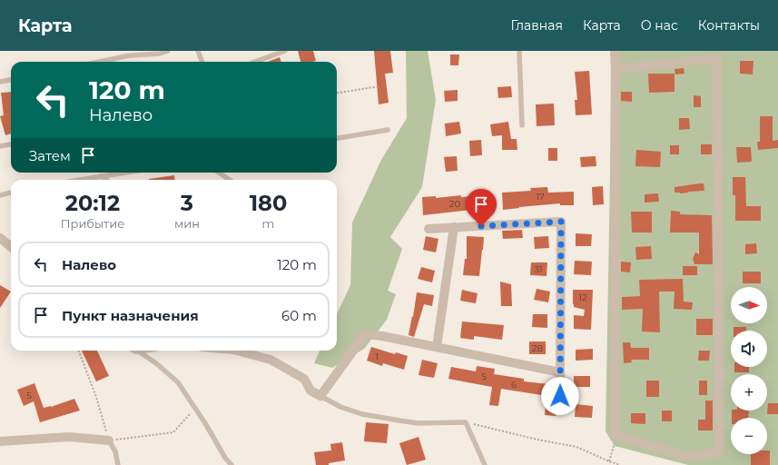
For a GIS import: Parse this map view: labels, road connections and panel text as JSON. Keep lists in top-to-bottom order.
{
  "house_numbers": [
    "17",
    "20",
    "31",
    "12",
    "28",
    "1",
    "5",
    "6",
    "5"
  ],
  "north": "right",
  "page": {
    "header": "Карта",
    "nav": [
      "Главная",
      "Карта",
      "О нас",
      "Контакты"
    ],
    "turn": ["120 m", "Налево"],
    "then": "Затем",
    "eta": [
      "20:12",
      "Прибытие",
      "3",
      "мин",
      "180",
      "m"
    ],
    "list": [
      {
        "name": "Налево",
        "value": "120 m"
      },
      {
        "name": "Пункт назначения",
        "value": "60 m"
      }
    ],
    "map_buttons": ["+", "−"]
  }
}
